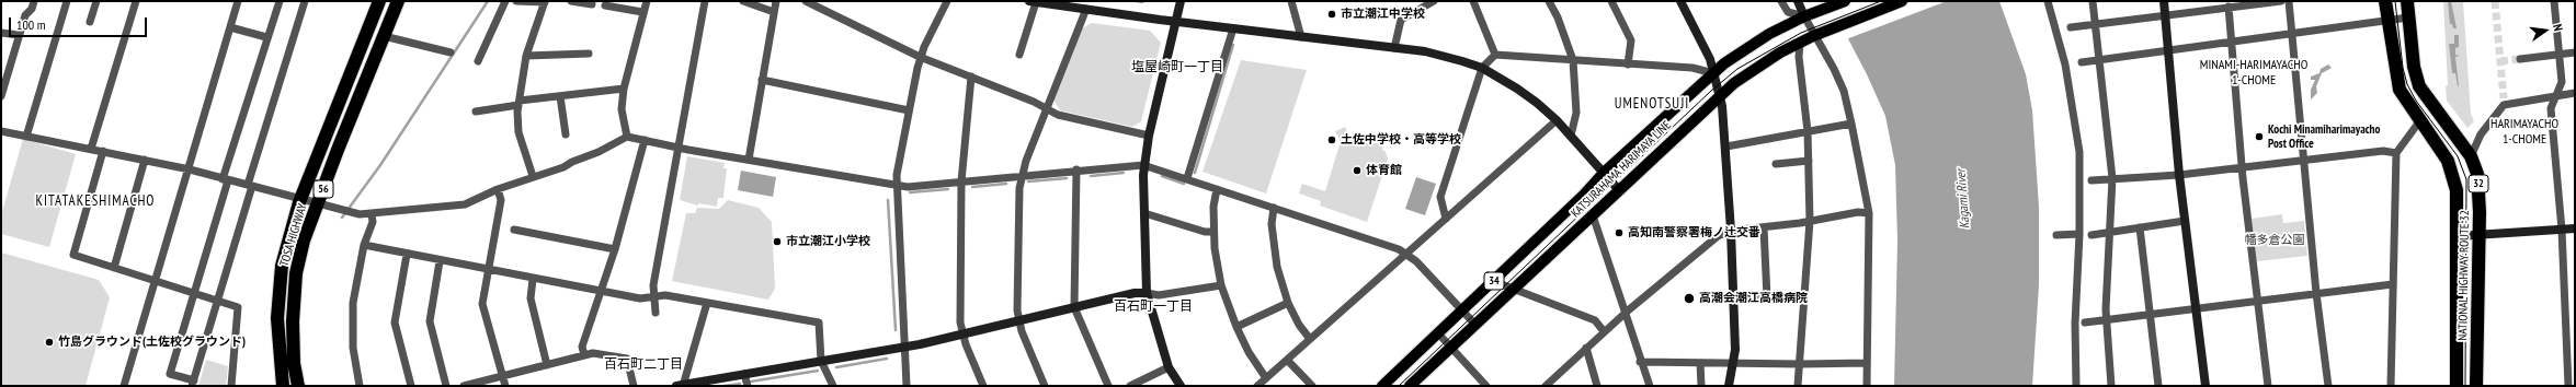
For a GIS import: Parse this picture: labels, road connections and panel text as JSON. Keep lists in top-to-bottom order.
{
  "streets": {
    "highway": [
      "32",
      "56",
      "TOSA HIGHWAY",
      "NATIONAL HIGHWAY ROUTE 32"
    ],
    "main road": ["KATSURAHAMA HARIMAYA LINE", "34"]
  },
  "districts": [
    "MINAMI-HARIMAYACHO 1-CHOME",
    "塩屋崎町一丁目",
    "UMENOTSUJI",
    "HARIMAYACHO 1-CHOME",
    "KITATAKESHIMACHO",
    "百石町一丁目",
    "百石町二丁目"
  ],
  "water": ["Kagami River"],
  "parks": ["幡多倉公園"],
  "places": [
    "市立潮江中学校",
    "Kochi Minamiharimayacho Post Office",
    "土佐中学校・高等学校",
    "体育館",
    "高知南警察署梅ノ辻交番",
    "市立潮江小学校",
    "高潮会潮江高橋病院",
    "竹島グラウンド(土佐校グラウンド)"
  ],
  "scale_bar": "100 m",
  "north": "right"
}
